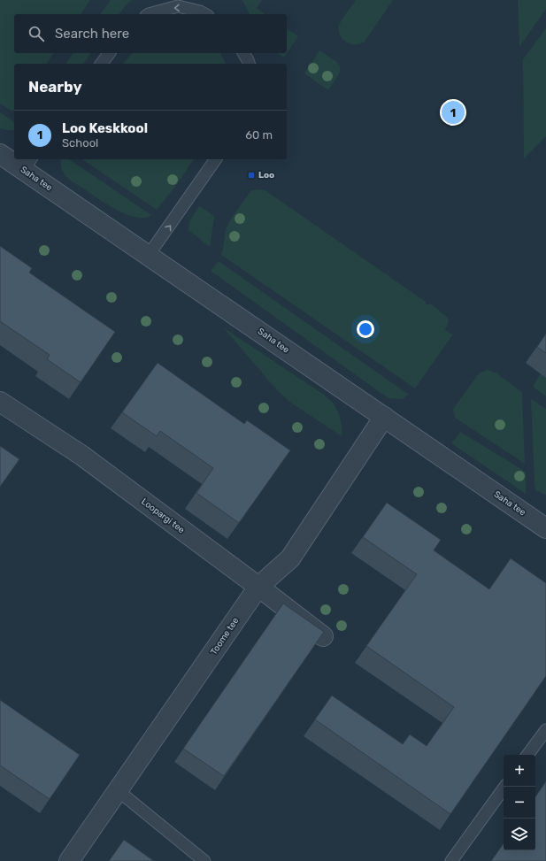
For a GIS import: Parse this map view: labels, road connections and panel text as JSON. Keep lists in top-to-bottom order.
{
  "streets": {
    "street": ["Saha tee", "Loopargi tee", "Toome tee"]
  },
  "crossings": [
    ["Saha tee", "Toome tee"],
    ["Loopargi tee", "Toome tee"]
  ],
  "places": {
    "transit": ["Loo"]
  },
  "page": {
    "search": "Search here",
    "heading": "Nearby",
    "pins": "1",
    "list": [
      {
        "mark": "1",
        "name": "Loo Keskkool",
        "note": "School",
        "value": "60 m"
      }
    ],
    "map_buttons": ["+", "−"]
  }
}
